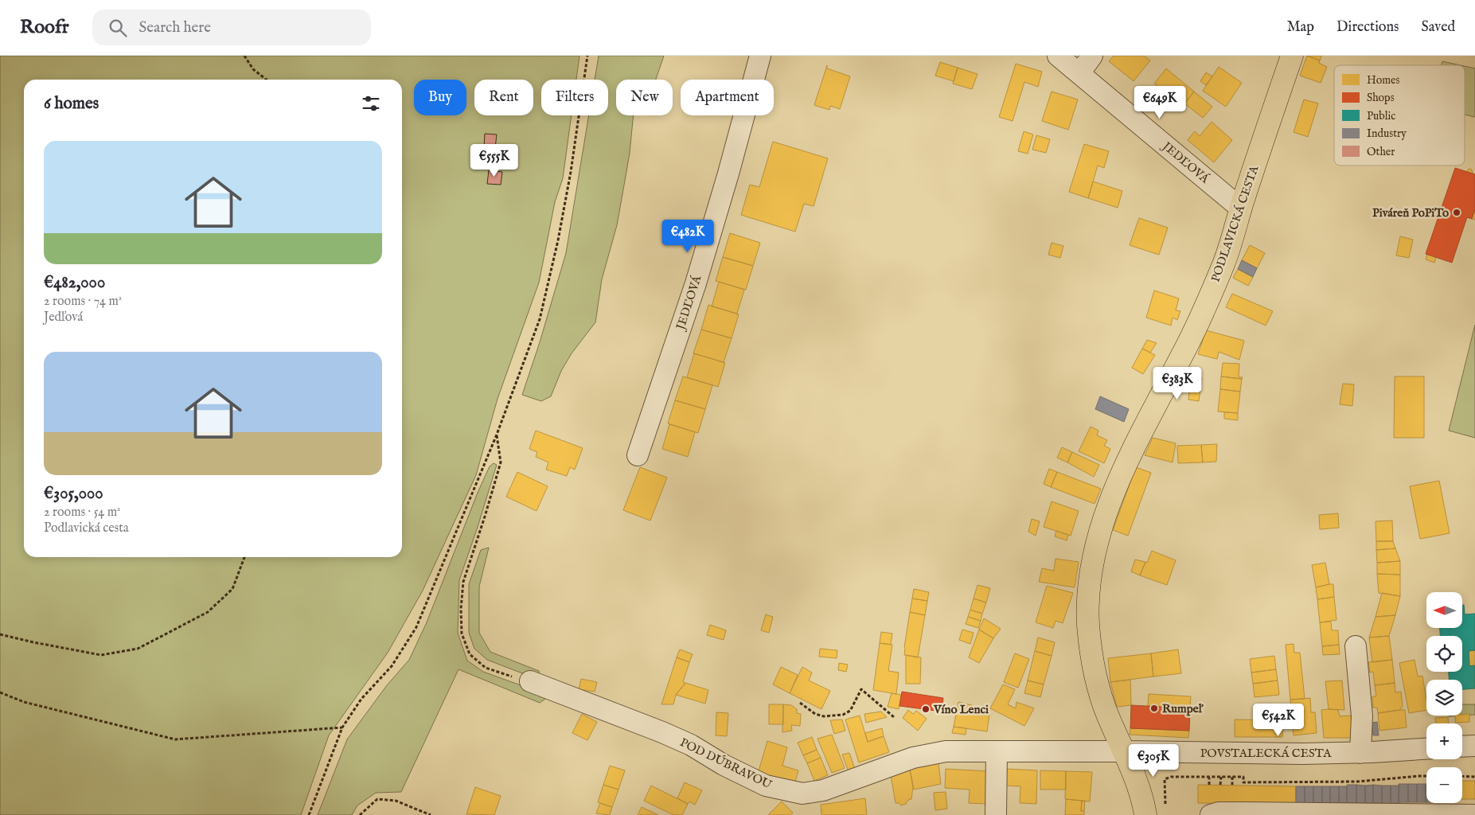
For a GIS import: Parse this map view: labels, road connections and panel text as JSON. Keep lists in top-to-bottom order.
{
  "streets": {
    "main road": ["PODLAVICKÁ CESTA"],
    "street": ["JEDĽOVÁ", "POVSTALECKÁ CESTA", "POD DÚBRAVOU"]
  },
  "crossings": [
    ["JEDĽOVÁ", "PODLAVICKÁ CESTA"],
    ["PODLAVICKÁ CESTA", "POVSTALECKÁ CESTA"],
    ["PODLAVICKÁ CESTA", "POD DÚBRAVOU"],
    ["POVSTALECKÁ CESTA", "POD DÚBRAVOU"]
  ],
  "places": ["Piváreň PoPiTo", "Rumpeľ", "Víno Lenci"],
  "legend": [
    "Homes",
    "Shops",
    "Public",
    "Industry",
    "Other"
  ],
  "north": "left",
  "page": {
    "header": "Roofr",
    "search": "Search here",
    "nav": ["Map", "Directions", "Saved"],
    "chip": [
      "Buy",
      "Rent",
      "Filters",
      "New",
      "Apartment"
    ],
    "heading": "6 homes",
    "price": [
      "€649K",
      "€555K",
      "€482K",
      "€383K",
      "€542K",
      "€305K"
    ],
    "list": [
      {
        "name": "€482,000",
        "note": "2 rooms · 74 m² · Jedľová"
      },
      {
        "name": "€305,000",
        "note": "2 rooms · 54 m² · Podlavická cesta"
      }
    ],
    "map_buttons": ["+", "−"]
  }
}
